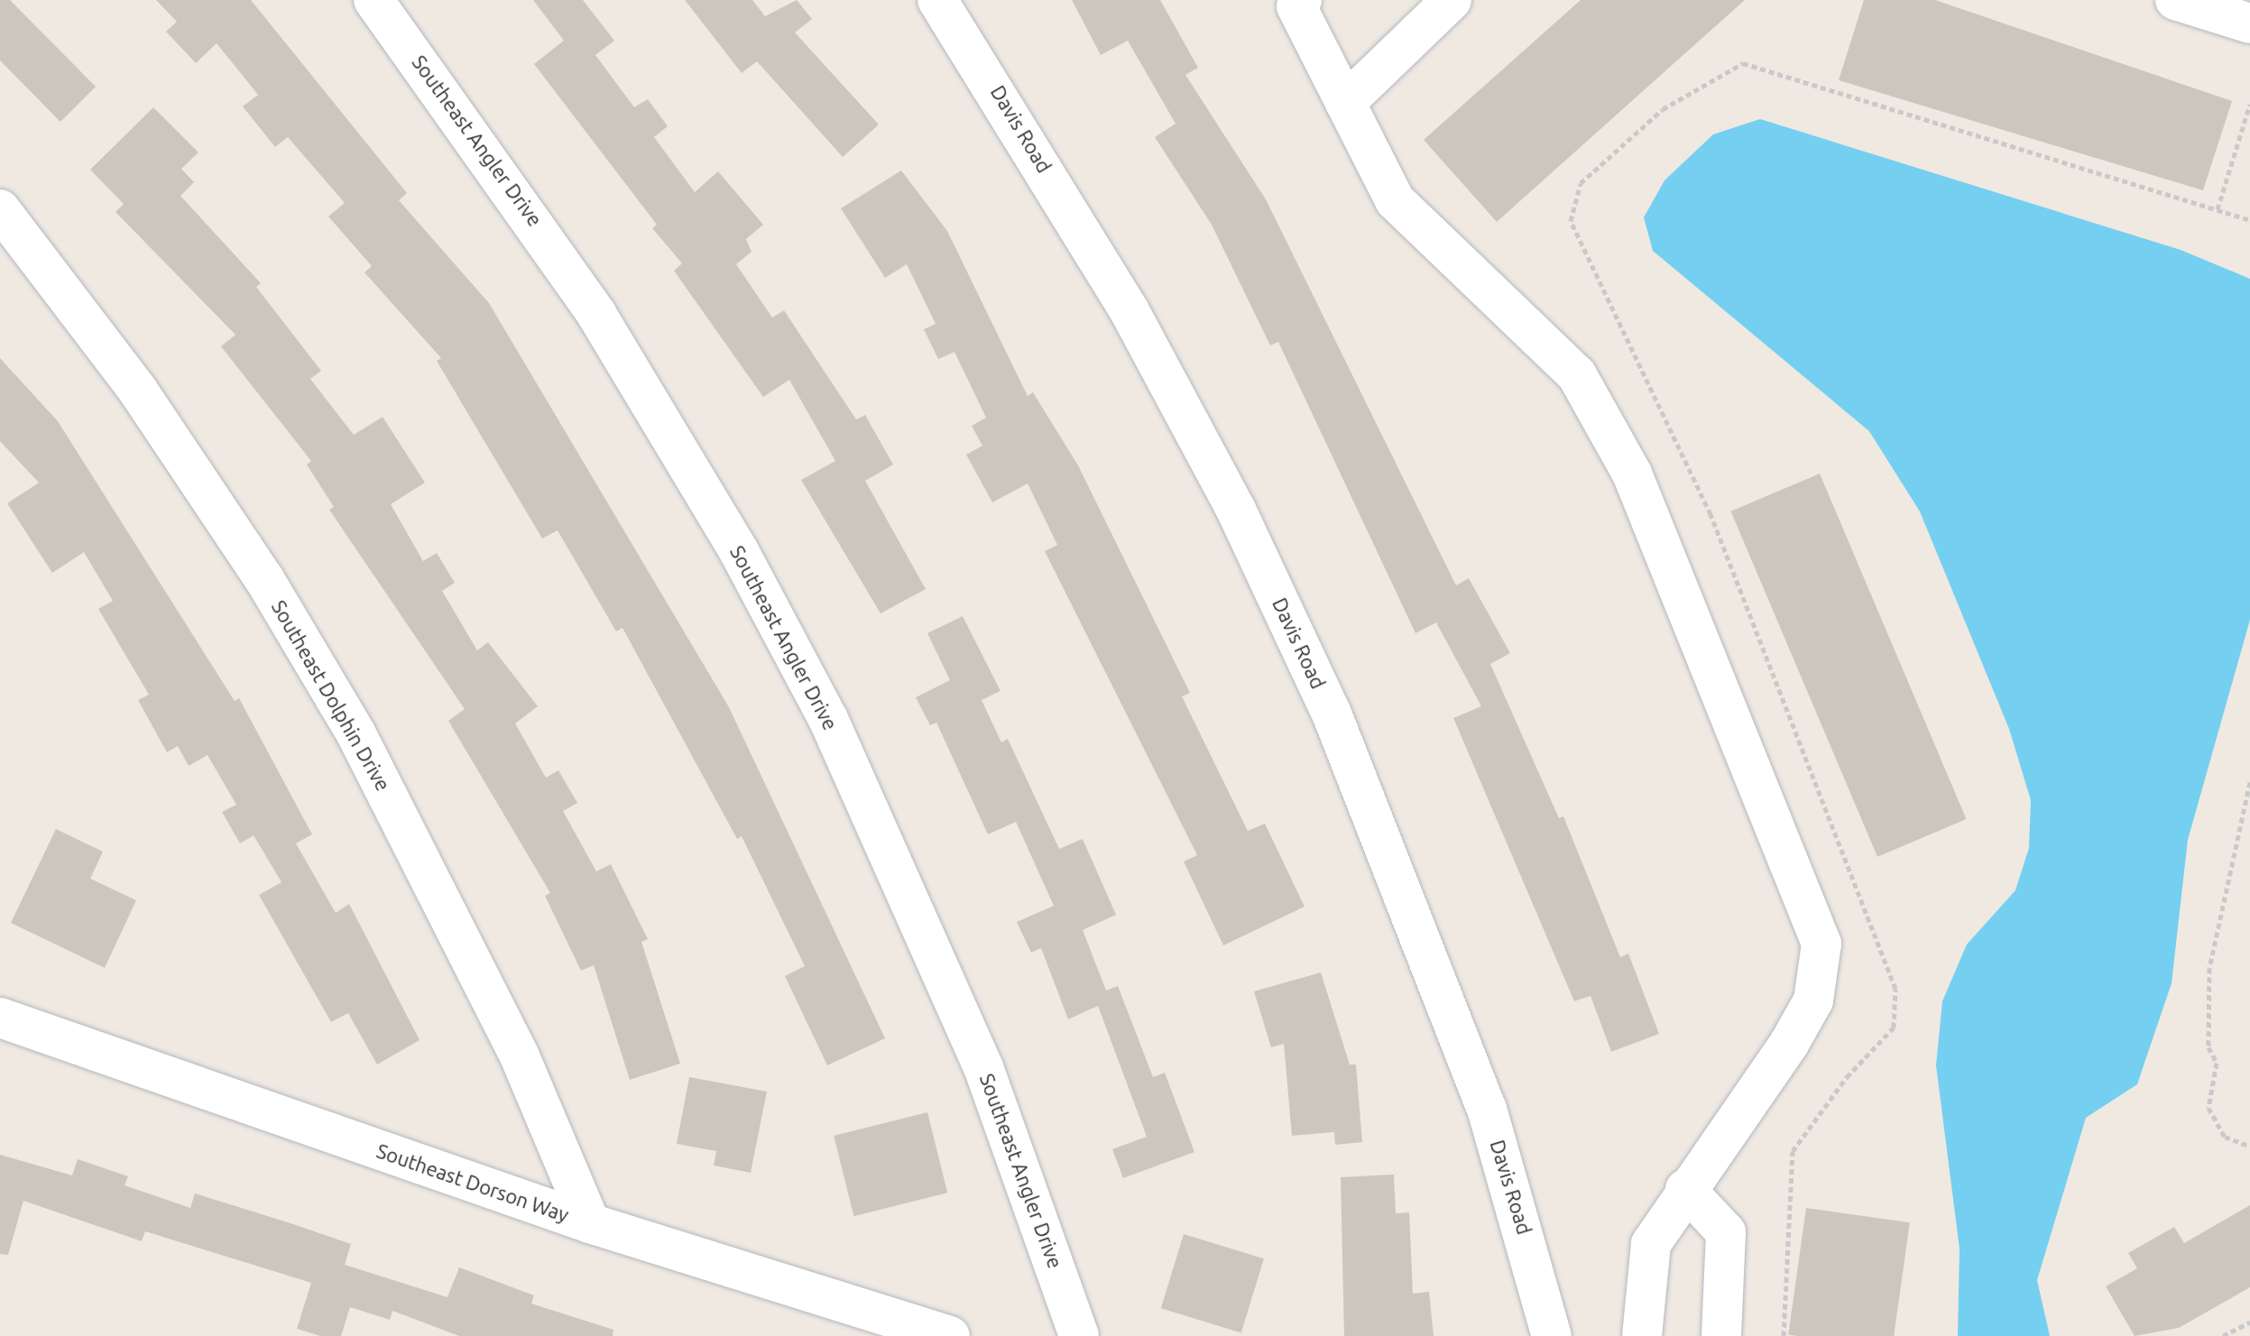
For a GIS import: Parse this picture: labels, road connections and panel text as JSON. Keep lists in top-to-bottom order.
{
  "streets": {
    "street": [
      "Davis Road",
      "Southeast Angler Drive",
      "Southeast Dolphin Drive",
      "Southeast Dorson Way"
    ]
  },
  "crossings": [
    ["Southeast Dolphin Drive", "Southeast Dorson Way"]
  ]
}
